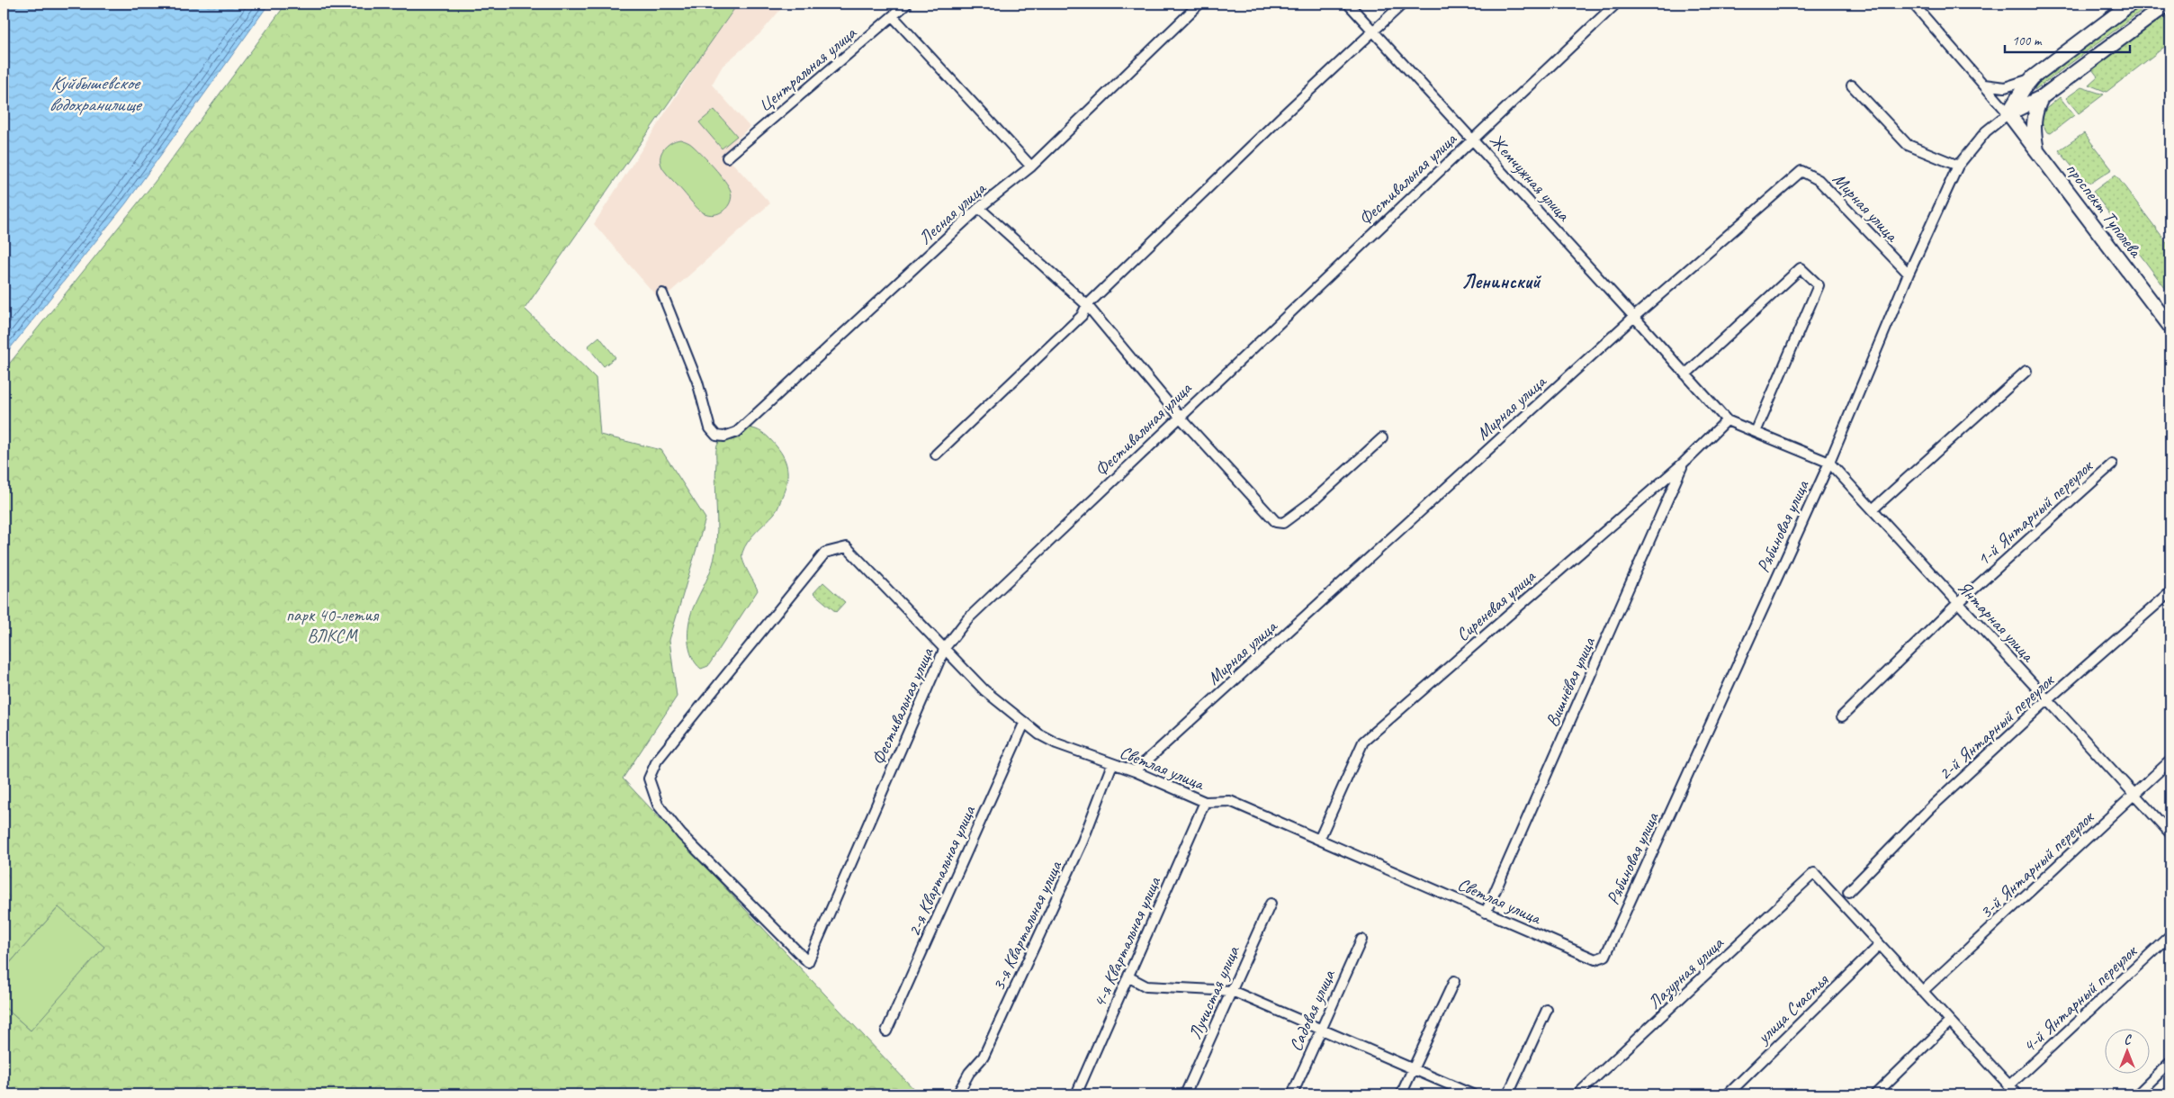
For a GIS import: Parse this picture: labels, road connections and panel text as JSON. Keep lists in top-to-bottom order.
{
  "streets": {
    "main road": ["проспект Туполева"],
    "street": [
      "Центральная улица",
      "Жемчужная улица",
      "Фестивальная улица",
      "Мирная улица",
      "Лесная улица",
      "1-й Янтарный переулок",
      "Рябиновая улица",
      "Сиреневая улица",
      "Янтарная улица",
      "Вишнёвая улица",
      "2-й Янтарный переулок",
      "Светлая улица",
      "3-й Янтарный переулок",
      "2-я Квартальная улица",
      "3-я Квартальная улица",
      "4-я Квартальная улица",
      "Лазурная улица",
      "Лучистая улица",
      "4-й Янтарный переулок",
      "улица Счастья",
      "Садовая улица"
    ]
  },
  "crossings": [
    ["Жемчужная улица", "Фестивальная улица"],
    ["Жемчужная улица", "Мирная улица"],
    ["Жемчужная улица", "Сиреневая улица"],
    ["Фестивальная улица", "Светлая улица"],
    ["Мирная улица", "Рябиновая улица"],
    ["Мирная улица", "Светлая улица"],
    ["проспект Туполева", "Рябиновая улица"],
    ["1-й Янтарный переулок", "Янтарная улица"],
    ["Рябиновая улица", "Янтарная улица"],
    ["Рябиновая улица", "Светлая улица"],
    ["Сиреневая улица", "Вишнёвая улица"],
    ["Сиреневая улица", "Светлая улица"],
    ["Янтарная улица", "2-й Янтарный переулок"],
    ["Янтарная улица", "3-й Янтарный переулок"],
    ["Вишнёвая улица", "Светлая улица"],
    ["Светлая улица", "2-я Квартальная улица"],
    ["Светлая улица", "3-я Квартальная улица"],
    ["Светлая улица", "4-я Квартальная улица"],
    ["Лазурная улица", "улица Счастья"]
  ],
  "districts": ["Ленинский"],
  "water": ["Куйбышевское водохранилище"],
  "parks": ["парк 40-летия ВЛКСМ"],
  "scale_bar": "100 m",
  "north": "top"
}
